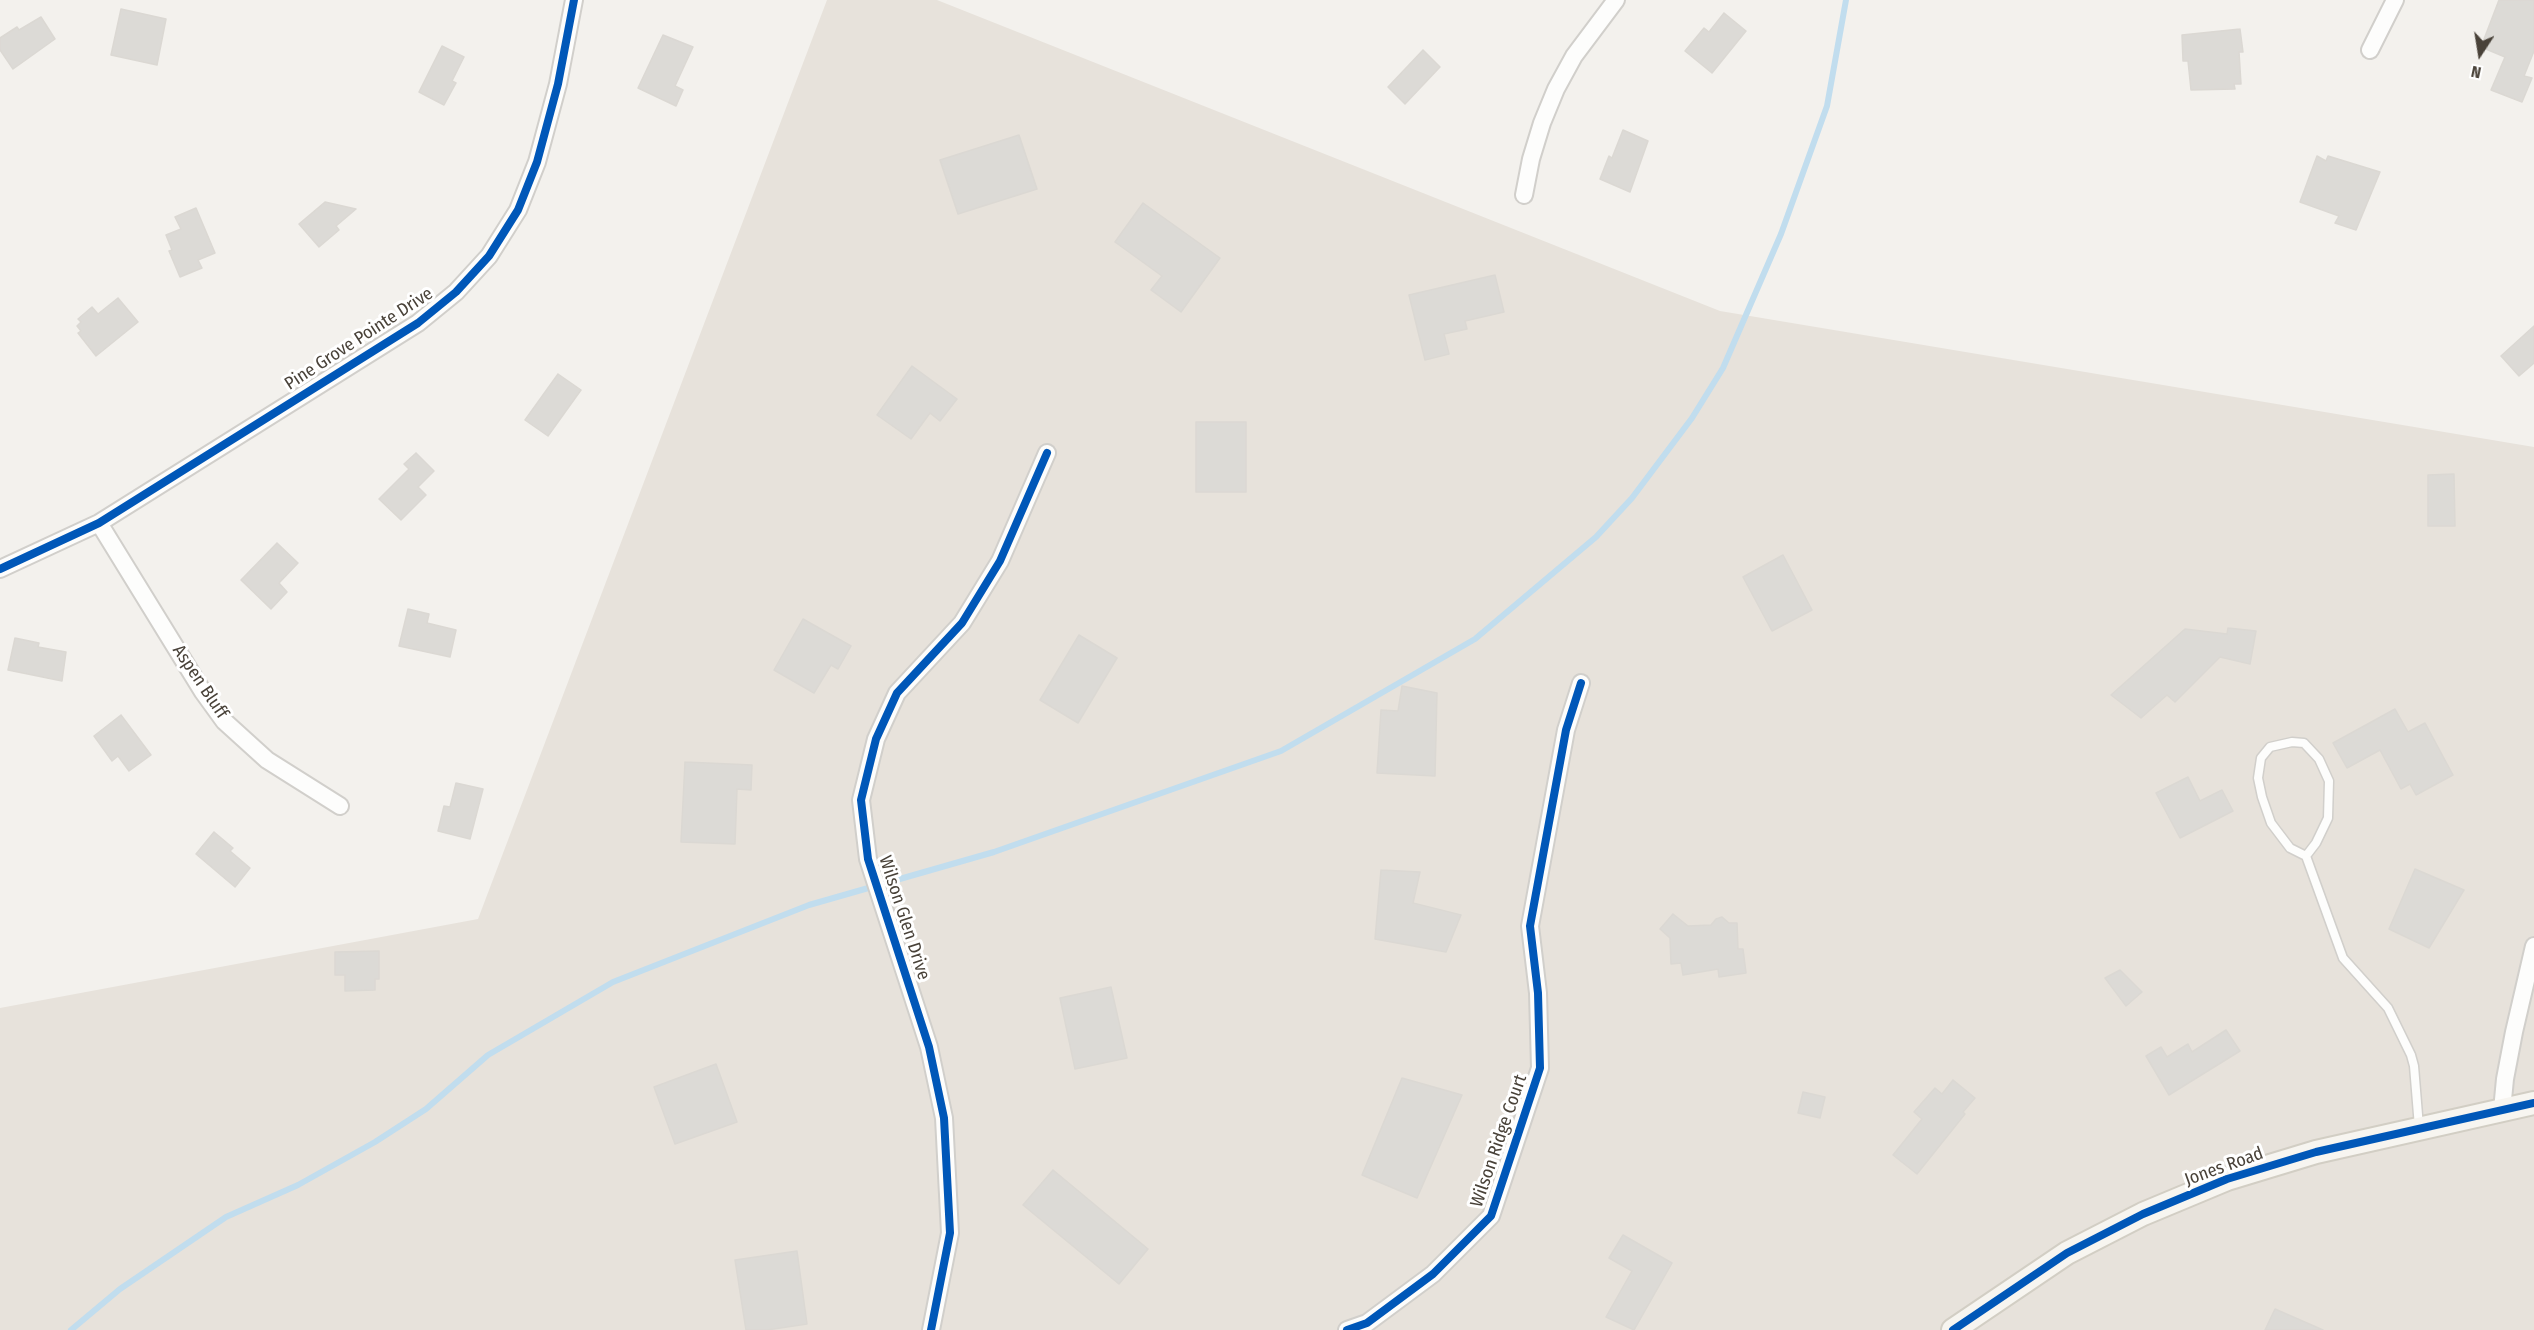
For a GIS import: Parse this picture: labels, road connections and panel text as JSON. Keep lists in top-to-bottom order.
{
  "streets": {
    "street": [
      "Pine Grove Pointe Drive",
      "Aspen Bluff",
      "Wilson Glen Drive",
      "Wilson Ridge Court",
      "Jones Road"
    ]
  },
  "crossings": [
    ["Pine Grove Pointe Drive", "Aspen Bluff"]
  ],
  "north": "bottom"
}
